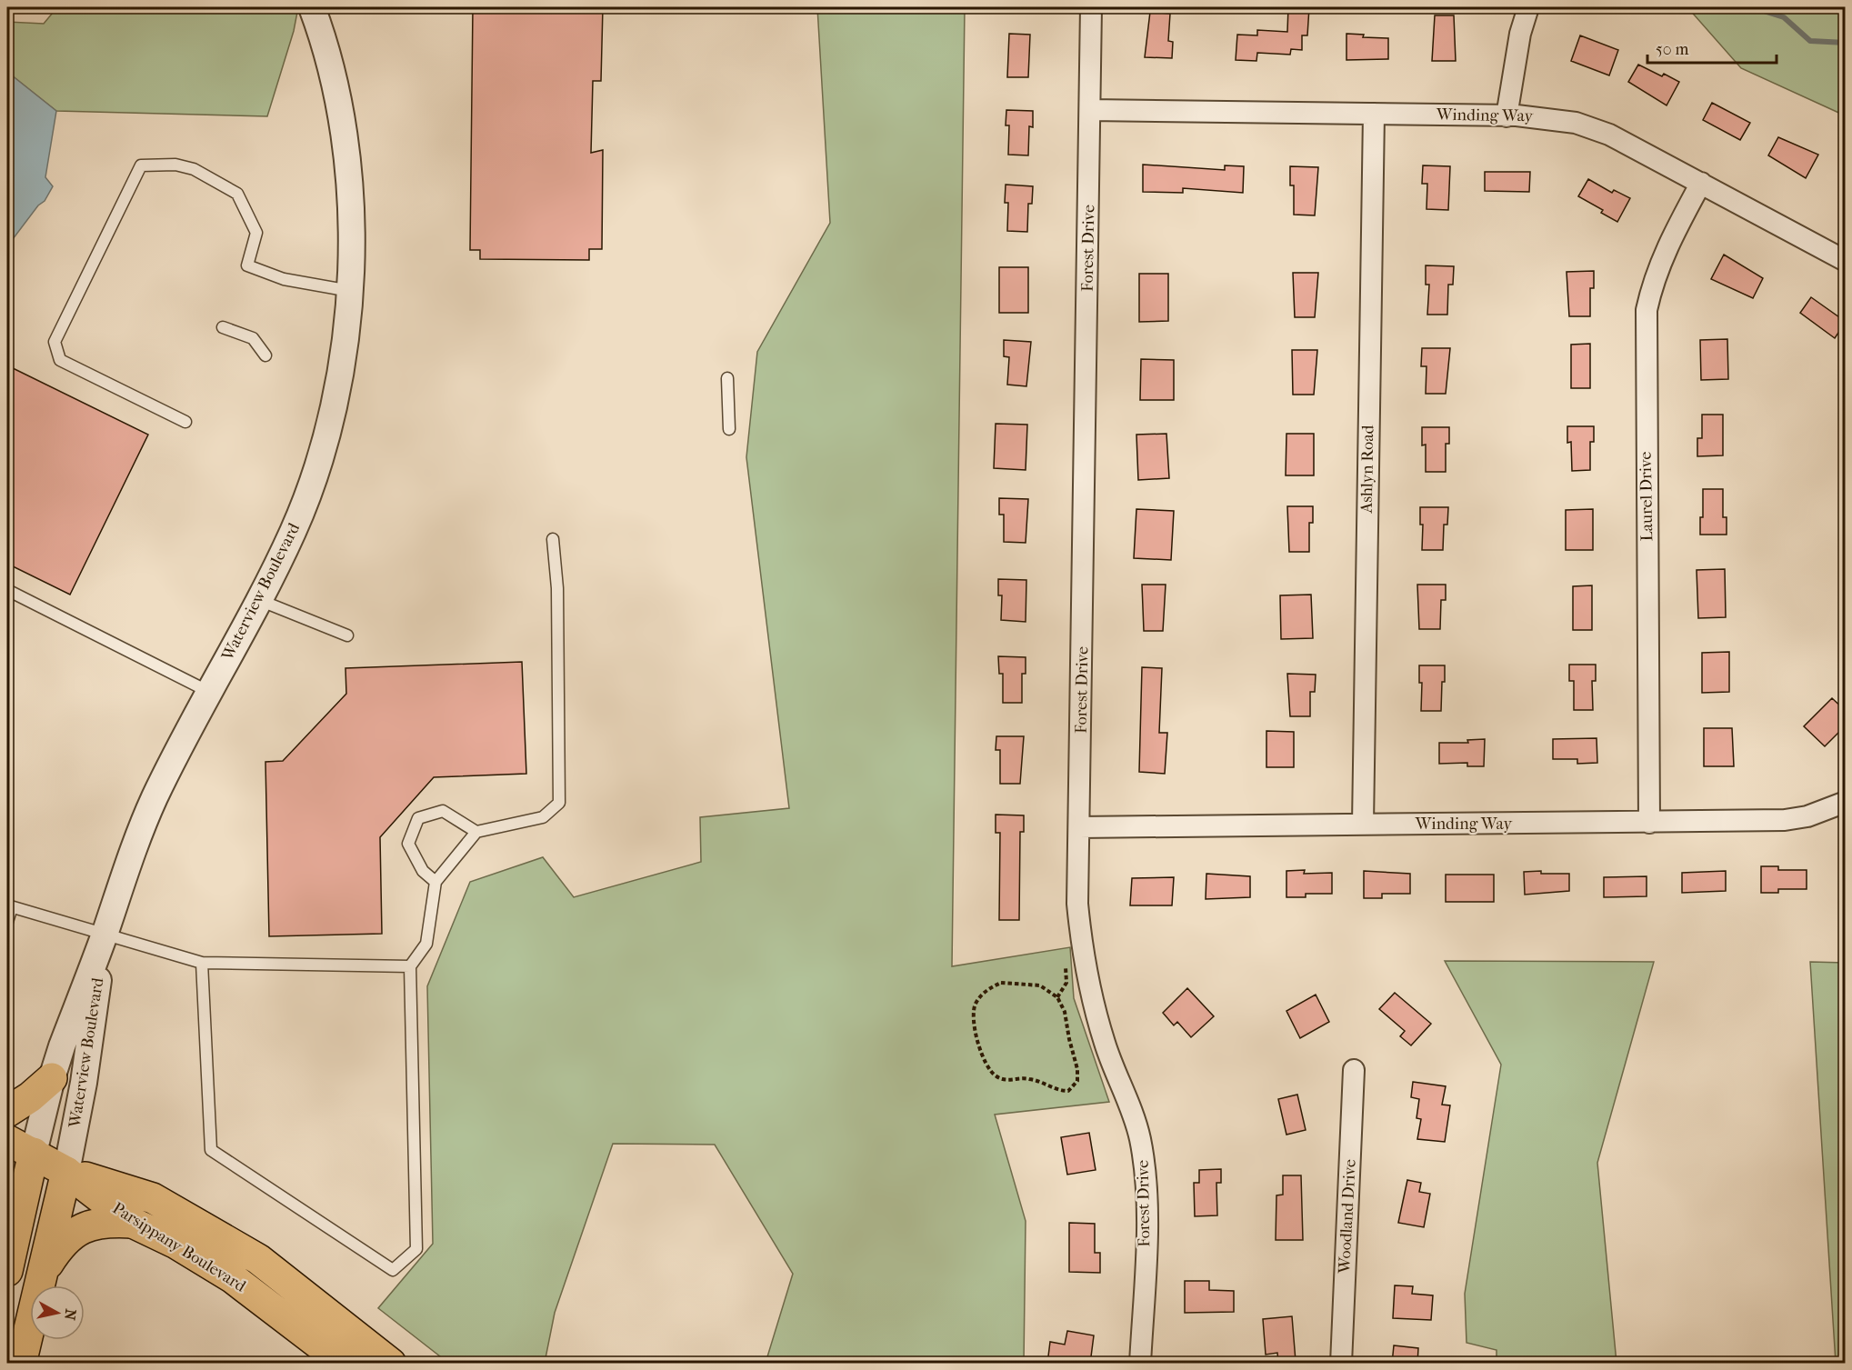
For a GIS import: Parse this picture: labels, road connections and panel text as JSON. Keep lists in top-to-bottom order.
{
  "streets": {
    "main road": ["Parsippany Boulevard"],
    "street": [
      "Winding Way",
      "Forest Drive",
      "Ashlyn Road",
      "Laurel Drive",
      "Waterview Boulevard",
      "Woodland Drive"
    ]
  },
  "crossings": [
    ["Winding Way", "Forest Drive"],
    ["Winding Way", "Ashlyn Road"],
    ["Winding Way", "Laurel Drive"],
    ["Waterview Boulevard", "Parsippany Boulevard"]
  ],
  "scale_bar": "50 m",
  "north": "right"
}
